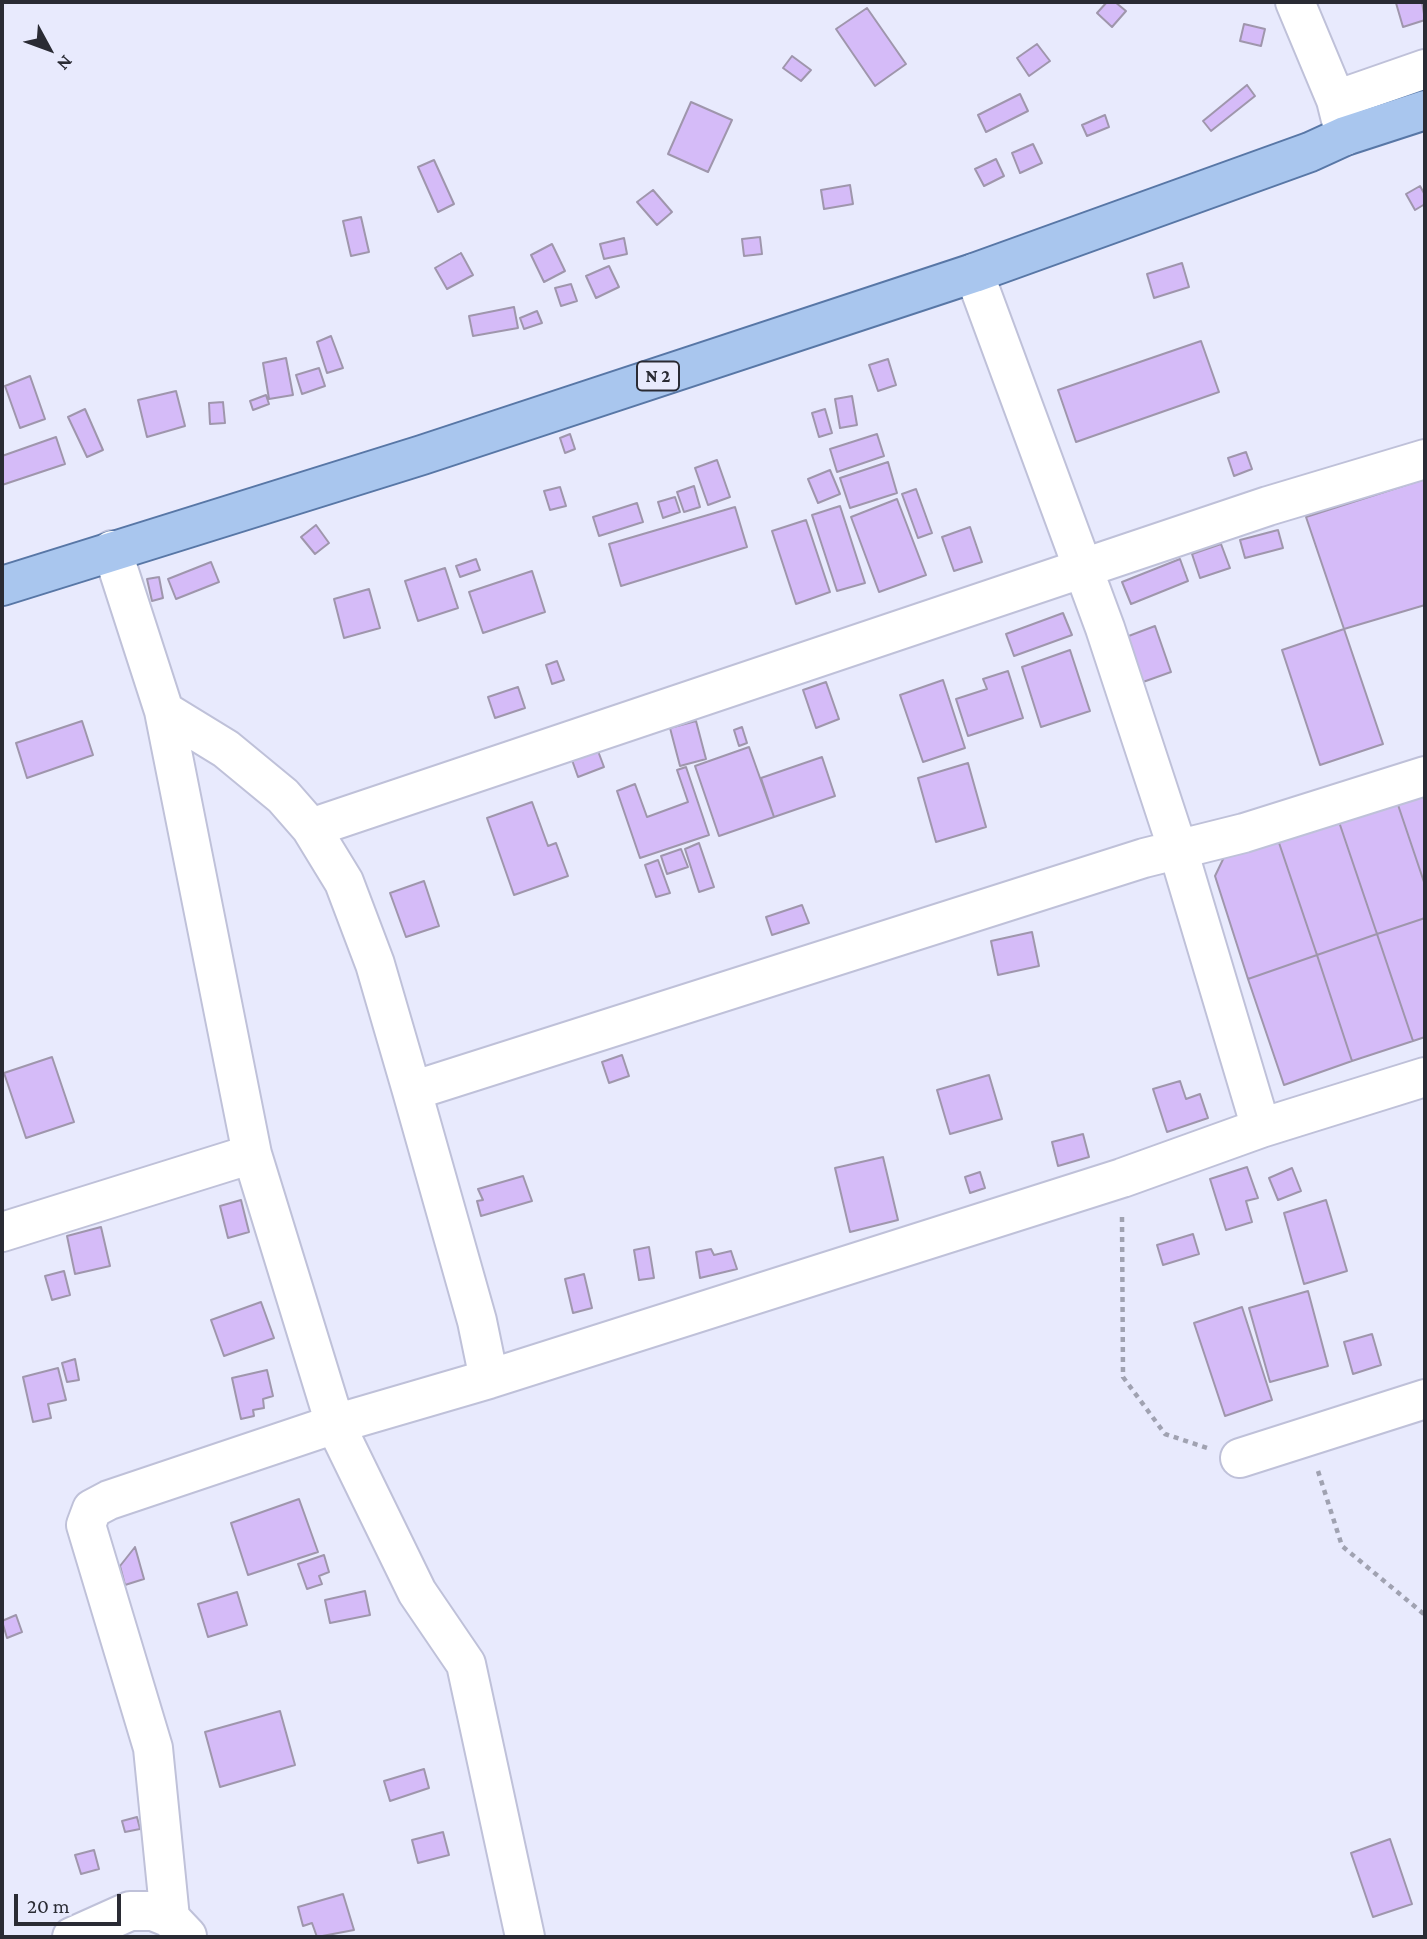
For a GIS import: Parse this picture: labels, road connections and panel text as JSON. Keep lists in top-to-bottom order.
{
  "streets": {
    "main road": ["N 2"]
  },
  "scale_bar": "20 m",
  "north": "bottom right"
}
